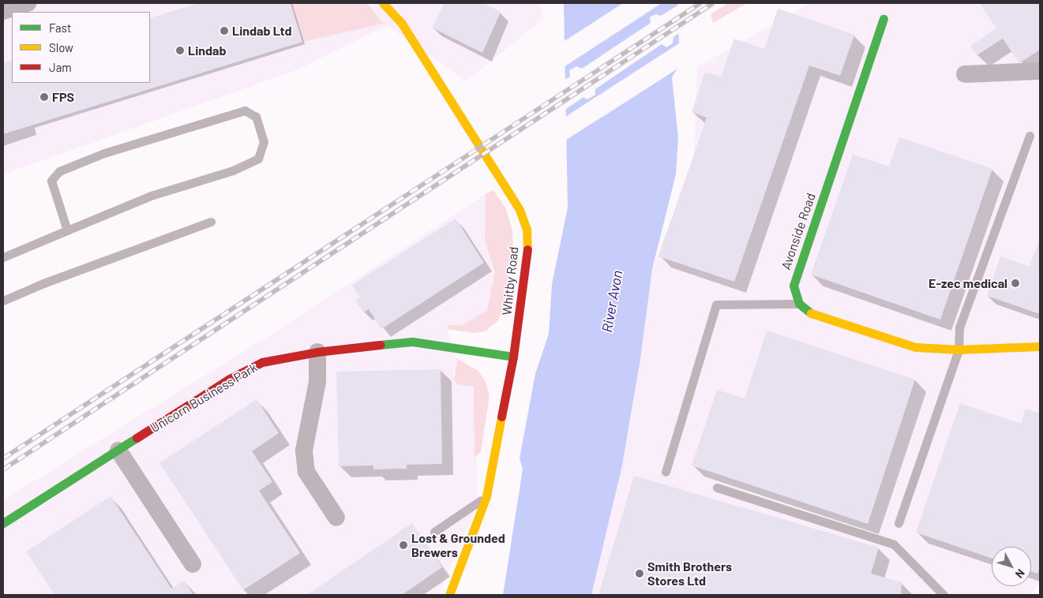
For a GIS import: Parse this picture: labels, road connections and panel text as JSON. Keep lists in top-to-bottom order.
{
  "streets": {
    "street": ["Avonside Road", "Whitby Road", "Unicorn Business Park"]
  },
  "crossings": [
    ["Whitby Road", "Unicorn Business Park"]
  ],
  "water": ["River Avon"],
  "places": [
    "Lindab Ltd",
    "Lindab",
    "FPS",
    "E-zec medical",
    "Lost & Grounded Brewers",
    "Smith Brothers Stores Ltd"
  ],
  "legend": ["Fast", "Slow", "Jam"],
  "north": "bottom right"
}
